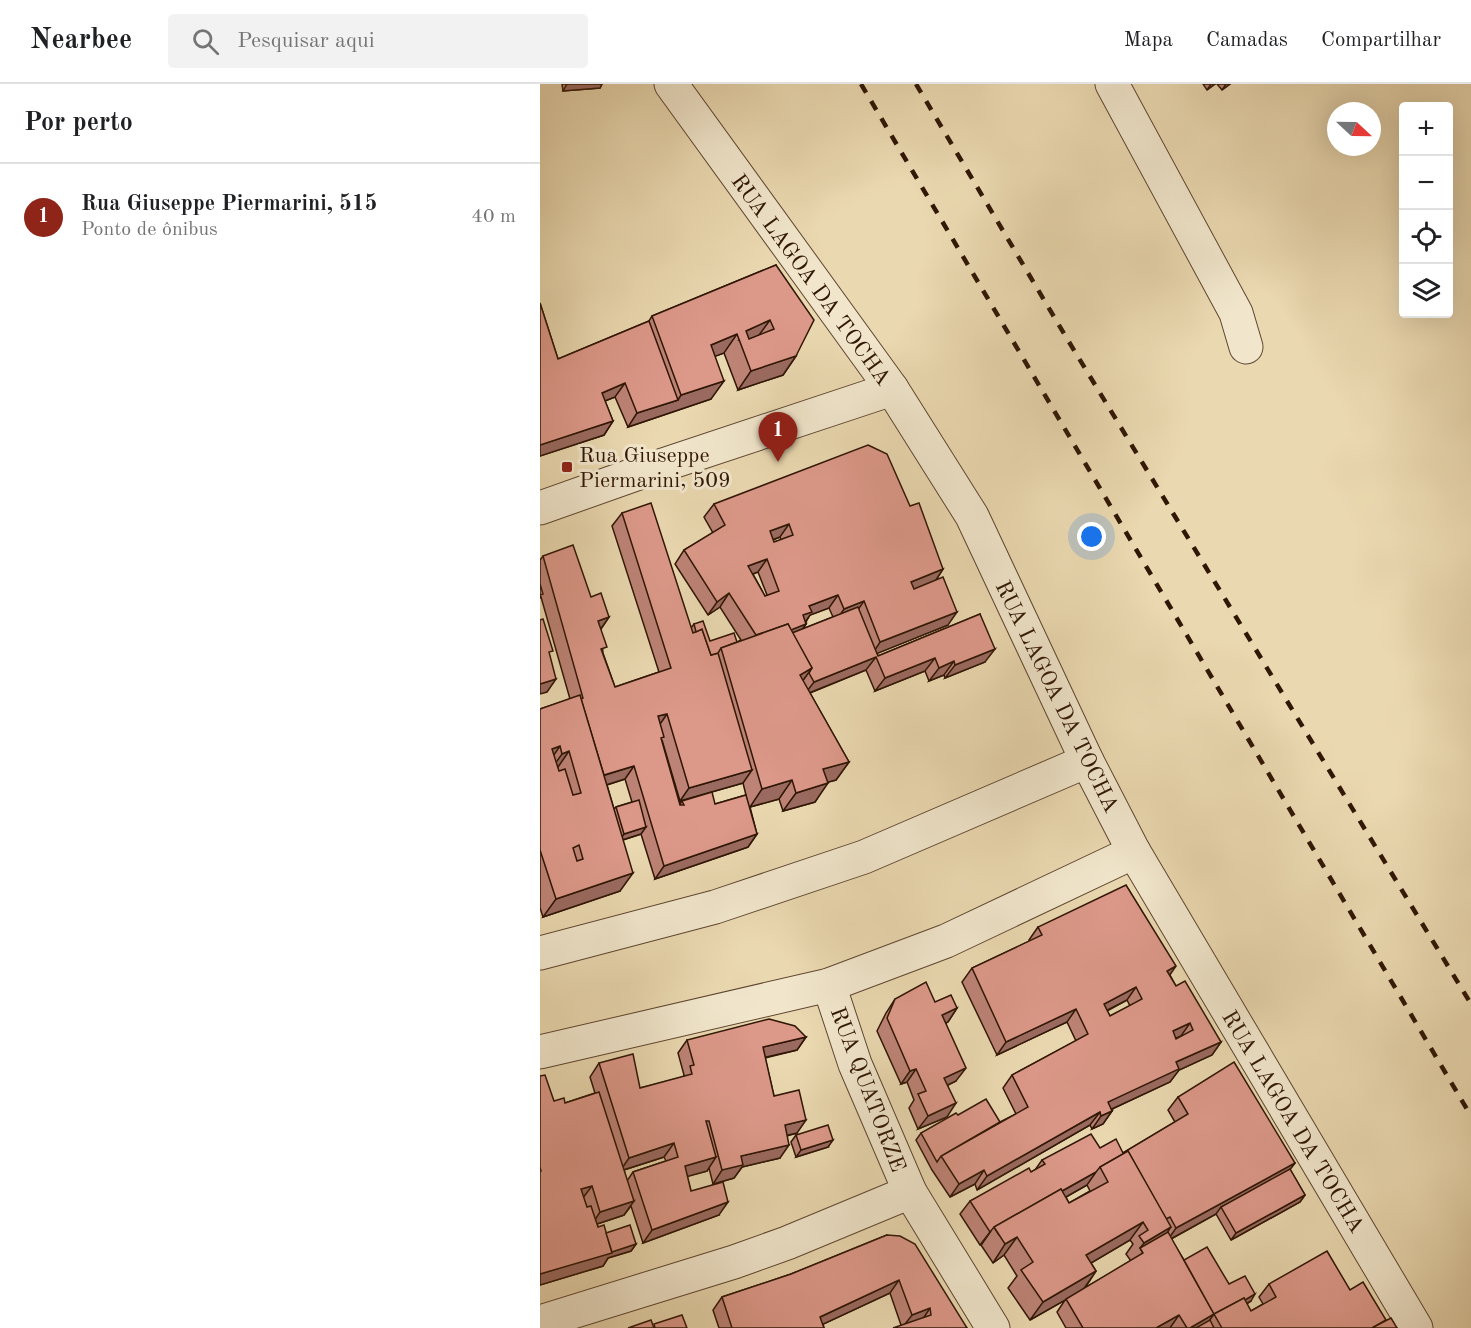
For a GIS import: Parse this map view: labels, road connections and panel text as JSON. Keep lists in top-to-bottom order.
{
  "streets": {
    "street": ["RUA LAGOA DA TOCHA", "RUA QUATORZE"]
  },
  "places": {
    "transit": ["Rua Giuseppe Piermarini, 509"]
  },
  "north": "right",
  "page": {
    "header": "Nearbee",
    "search": "Pesquisar aqui",
    "nav": ["Mapa", "Camadas", "Compartilhar"],
    "heading": "Por perto",
    "map_buttons": ["+", "−"],
    "list": [
      {
        "mark": "1",
        "name": "Rua Giuseppe Piermarini, 515",
        "note": "Ponto de ônibus",
        "value": "40 m"
      }
    ],
    "pins": "1"
  }
}
